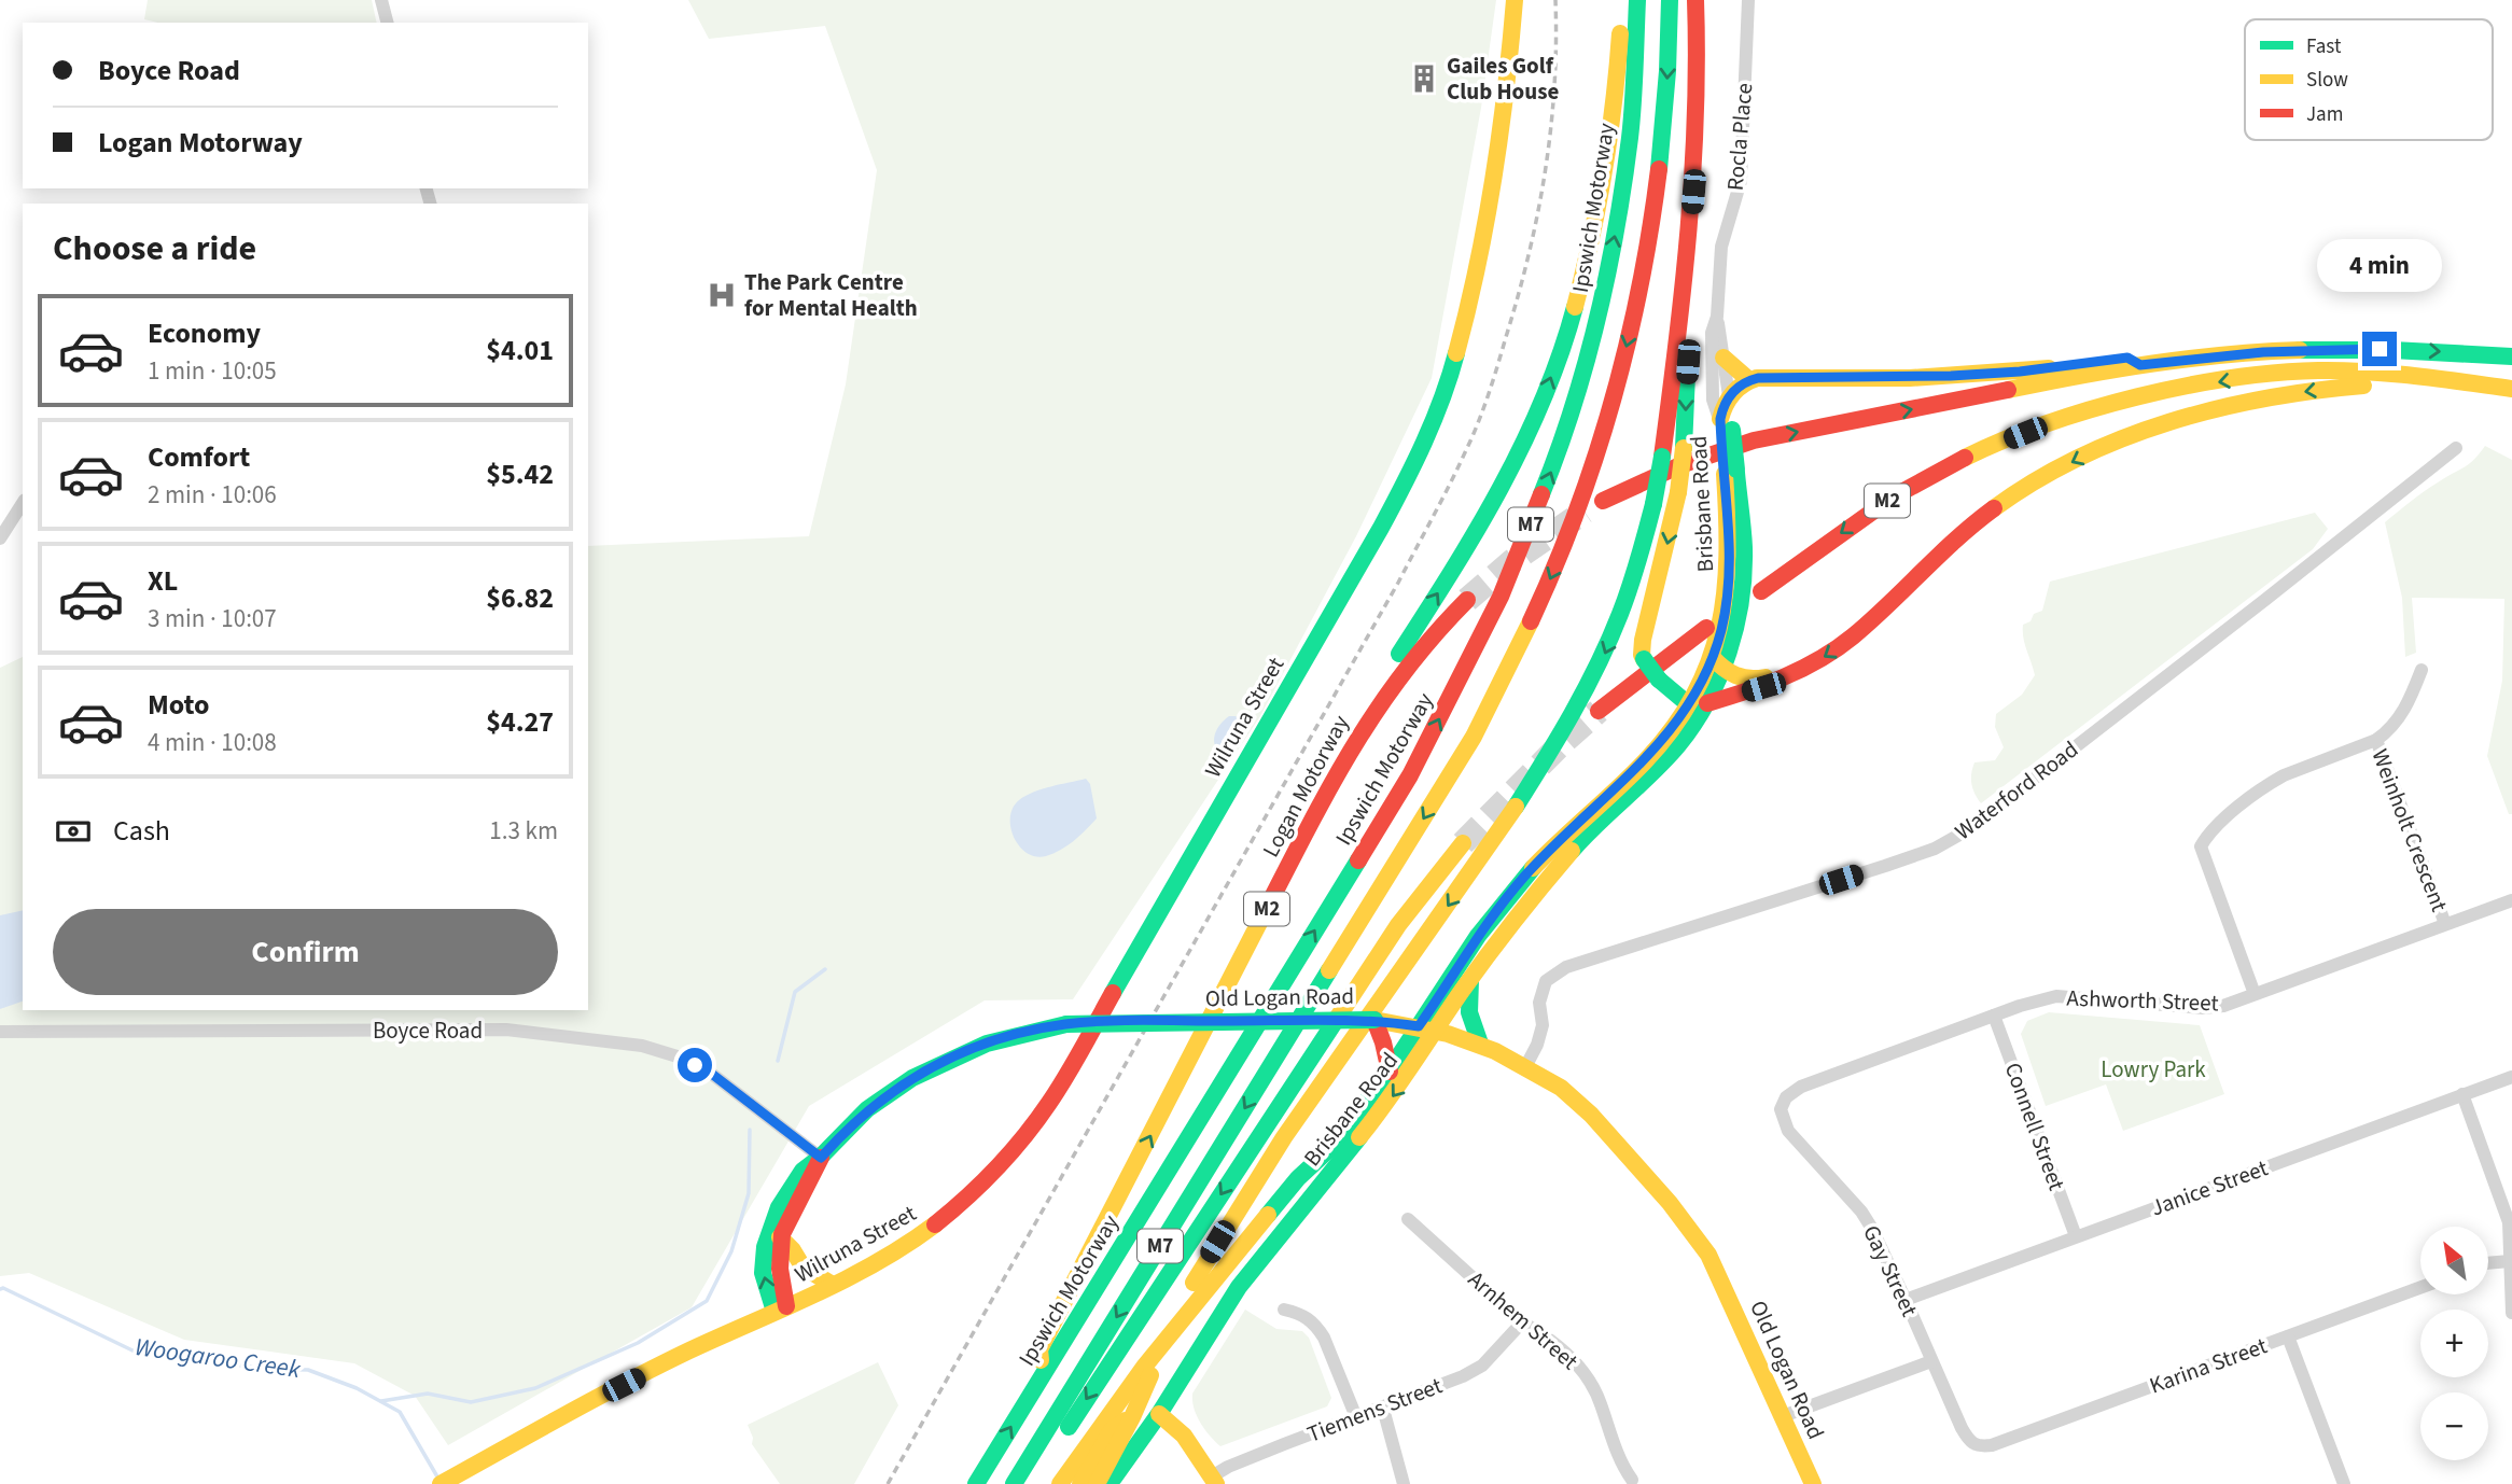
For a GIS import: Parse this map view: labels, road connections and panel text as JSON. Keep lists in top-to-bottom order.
{
  "streets": {
    "main road": [
      "Ipswich Motorway",
      "M2",
      "Brisbane Road",
      "M7",
      "Wilruna Street",
      "Logan Motorway",
      "Old Logan Road"
    ],
    "street": [
      "Rocla Place",
      "Waterford Road",
      "Weinholt Crescent",
      "Ashworth Street",
      "Boyce Road",
      "Connell Street",
      "Janice Street",
      "Gay Street",
      "Arnhem Street",
      "Karina Street",
      "Tiemens Street"
    ]
  },
  "crossings": [
    ["Rocla Place", "Brisbane Road"],
    ["Ipswich Motorway", "Logan Motorway"],
    ["Brisbane Road", "Old Logan Road"],
    ["Wilruna Street", "Old Logan Road"],
    ["Waterford Road", "Old Logan Road"],
    ["Weinholt Crescent", "Ashworth Street"],
    ["Old Logan Road", "Boyce Road"],
    ["Ashworth Street", "Connell Street"],
    ["Ashworth Street", "Gay Street"],
    ["Connell Street", "Janice Street"],
    ["Janice Street", "Gay Street"],
    ["Gay Street", "Karina Street"],
    ["Arnhem Street", "Tiemens Street"]
  ],
  "water": ["Woogaroo Creek"],
  "parks": ["Lowry Park"],
  "places": {
    "building": ["Gailes Golf Club House"],
    "hospital": ["The Park Centre for Mental Health"]
  },
  "legend": ["Fast", "Slow", "Jam"],
  "north": "top left",
  "page": {
    "banner": ["Boyce Road", "Logan Motorway"],
    "heading": "Choose a ride",
    "bubble": "4 min",
    "list": [
      {
        "name": "Economy",
        "note": "1 min · 10:05",
        "value": "$4.01"
      },
      {
        "name": "Comfort",
        "note": "2 min · 10:06",
        "value": "$5.42"
      },
      {
        "name": "XL",
        "note": "3 min · 10:07",
        "value": "$6.82"
      },
      {
        "name": "Moto",
        "note": "4 min · 10:08",
        "value": "$4.27"
      }
    ],
    "pay": ["Cash", "1.3 km"],
    "buttons": "Confirm",
    "map_buttons": ["+", "−"]
  }
}
